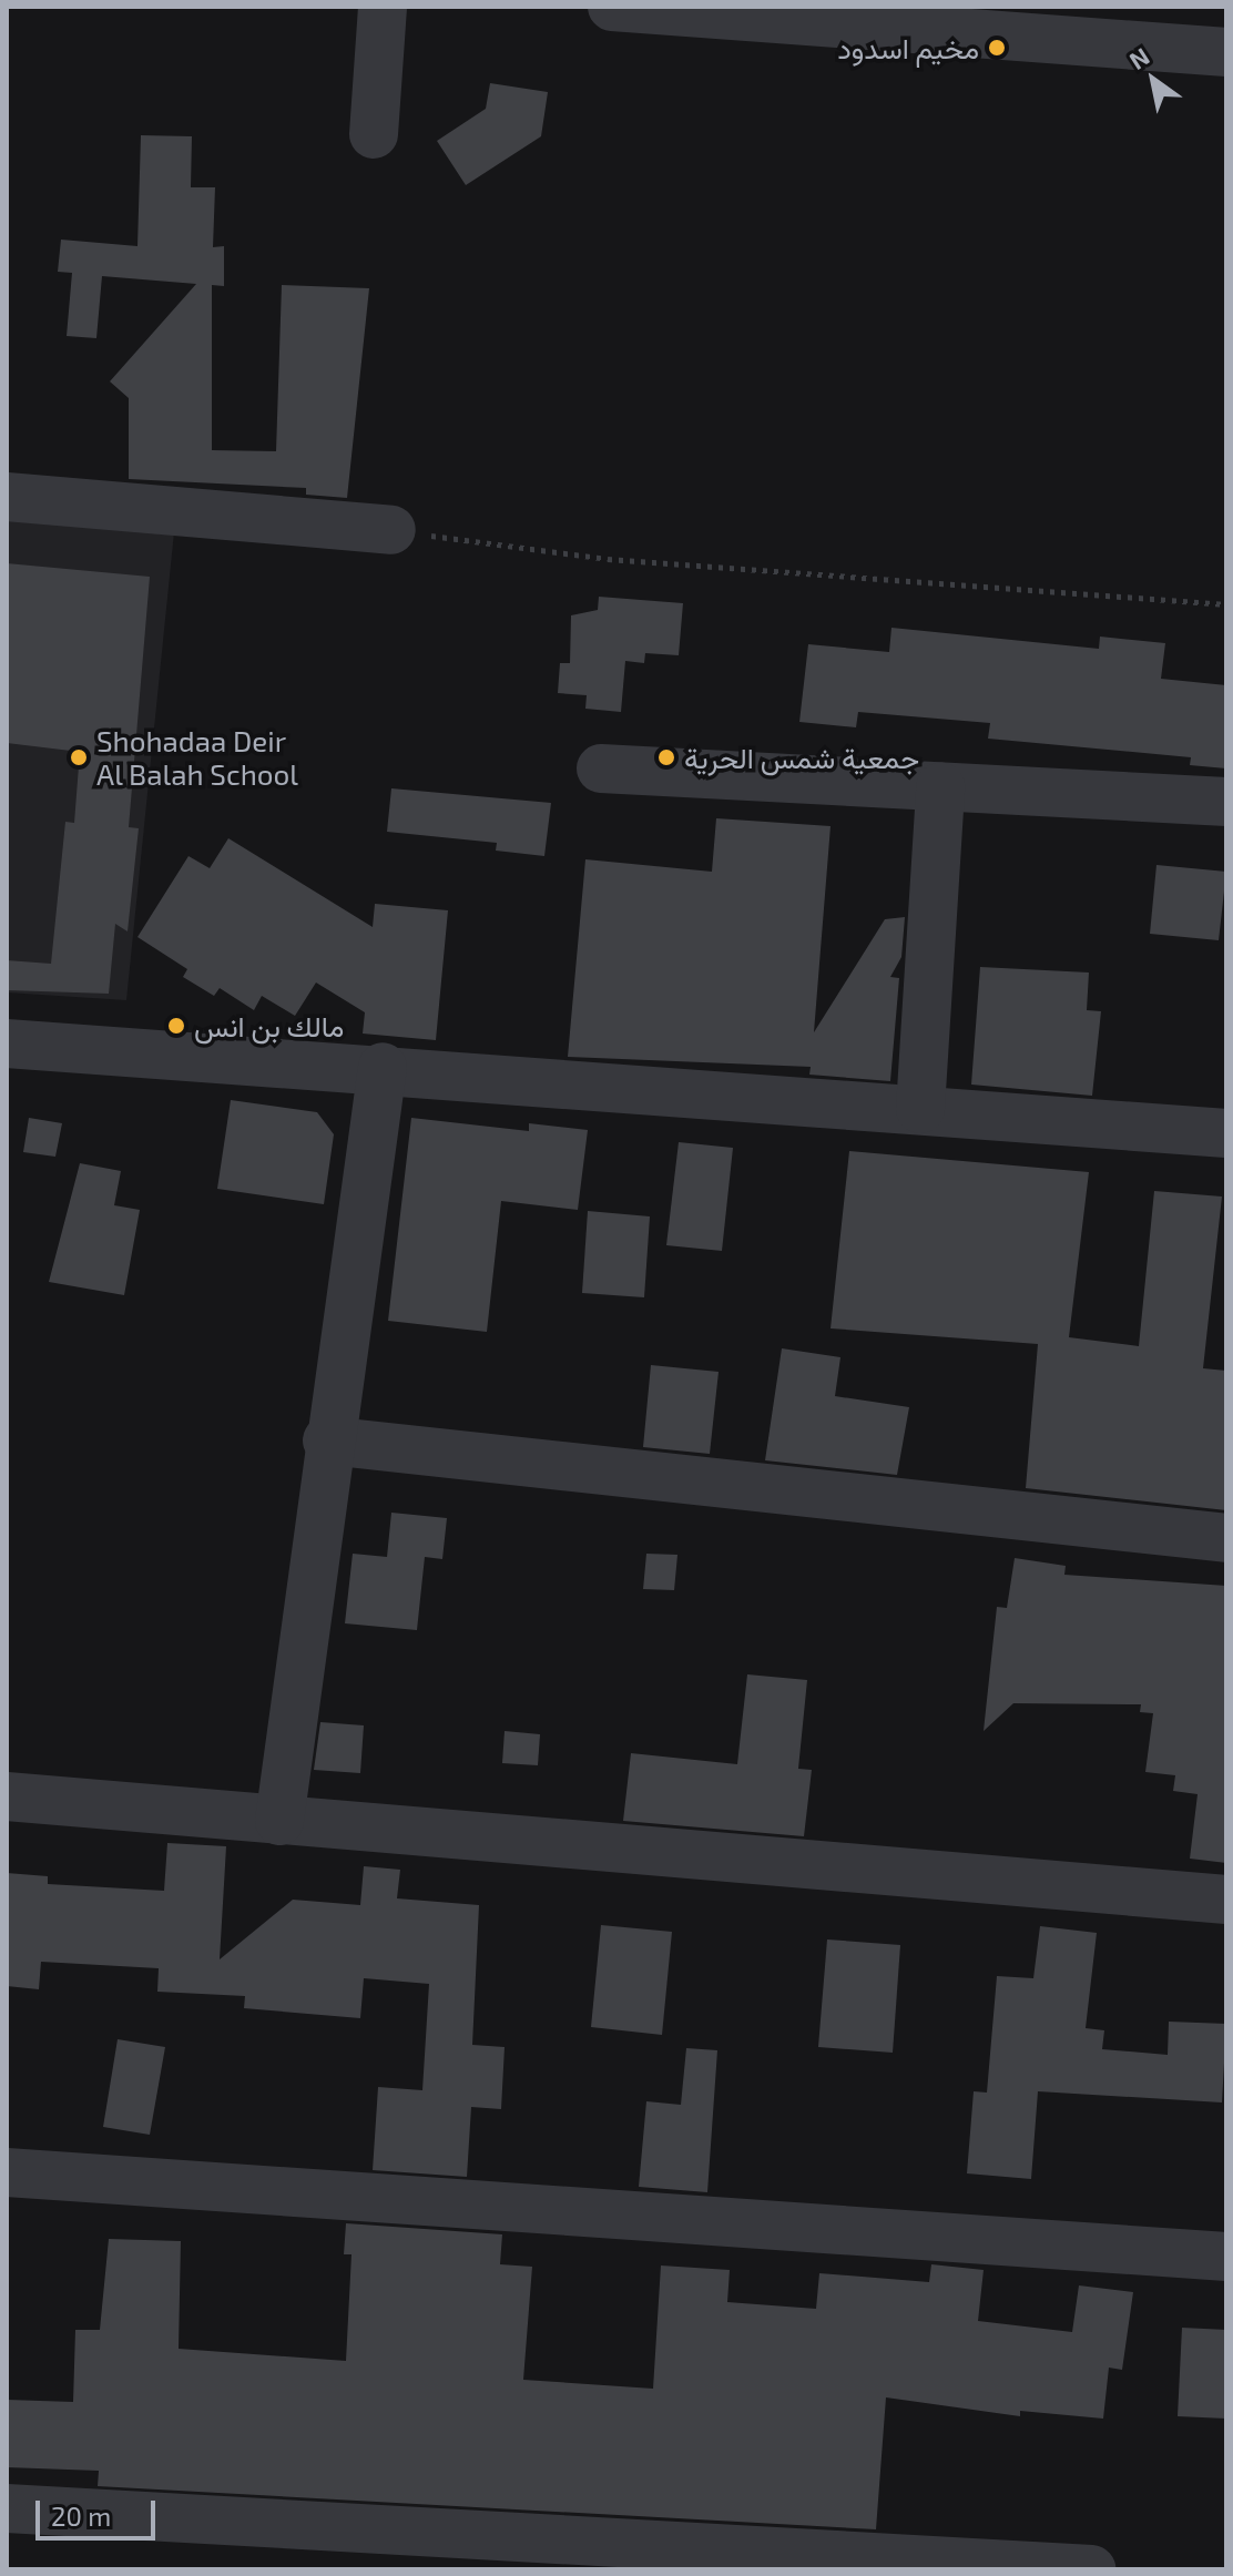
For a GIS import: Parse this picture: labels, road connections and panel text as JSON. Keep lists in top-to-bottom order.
{
  "places": [
    "مخيم اسدود",
    "Shohadaa Deir Al Balah School",
    "جمعية شمس الحرية",
    "مالك بن انس"
  ],
  "scale_bar": "20 m",
  "north": "top left"
}
